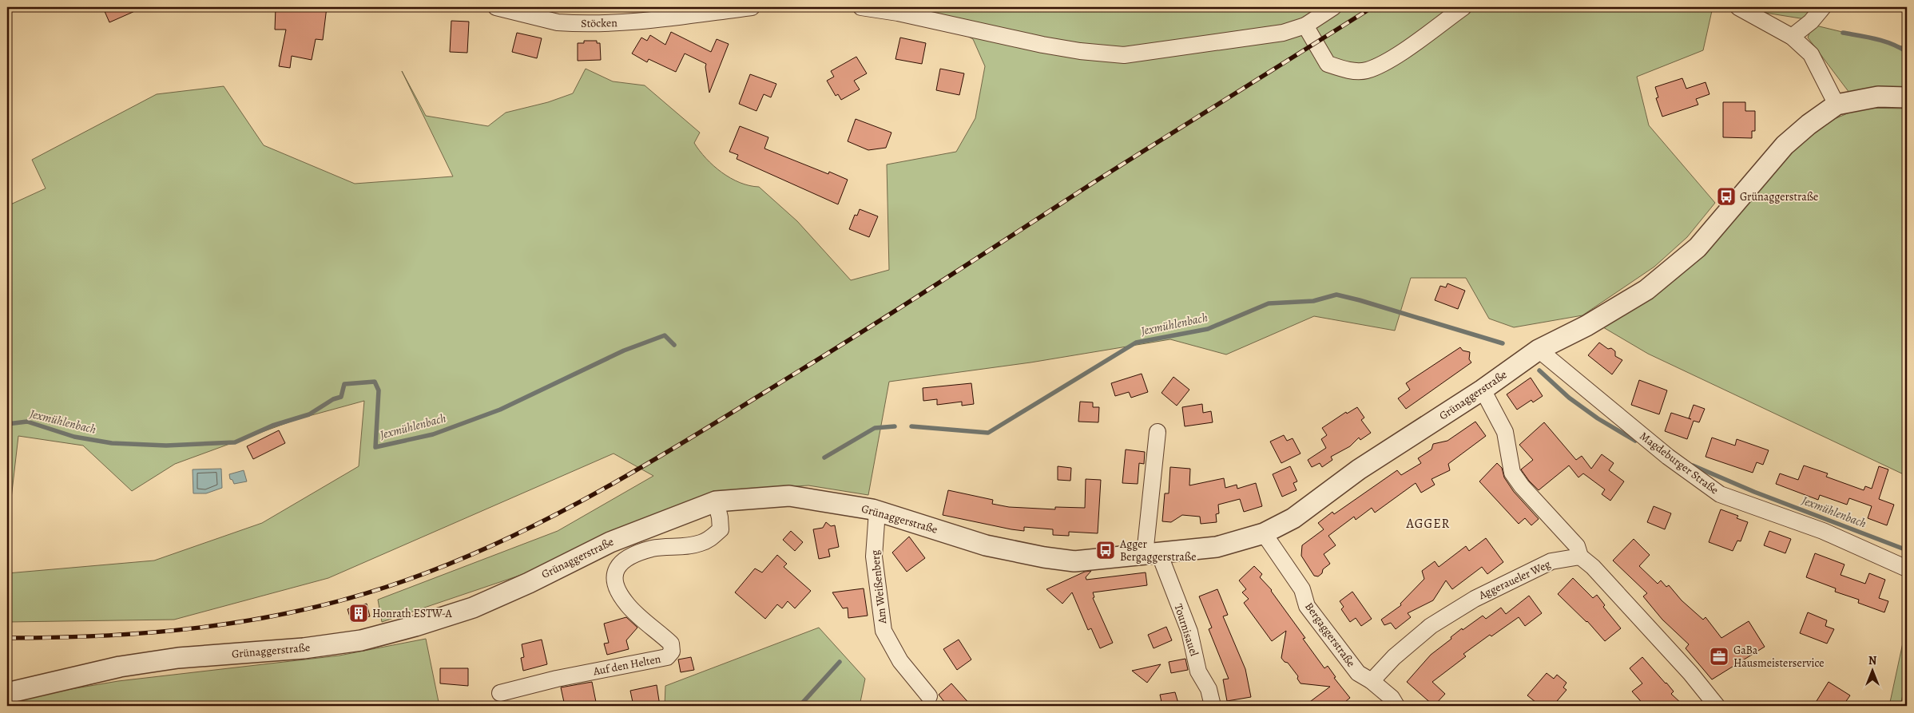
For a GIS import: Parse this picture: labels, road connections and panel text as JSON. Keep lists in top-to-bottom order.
{
  "streets": {
    "street": [
      "Stöcken",
      "Grünaggerstraße",
      "Magdeburger Straße",
      "Aggeraueler Weg",
      "Am Weißenberg",
      "Tournisauel",
      "Bergaggerstraße",
      "Auf den Helten"
    ]
  },
  "crossings": [
    ["Grünaggerstraße", "Magdeburger Straße"],
    ["Grünaggerstraße", "Am Weißenberg"],
    ["Grünaggerstraße", "Tournisauel"],
    ["Grünaggerstraße", "Bergaggerstraße"],
    ["Grünaggerstraße", "Auf den Helten"],
    ["Aggeraueler Weg", "Bergaggerstraße"]
  ],
  "districts": ["AGGER"],
  "water": ["Jexmühlenbach"],
  "places": {
    "bus stop": ["Grünaggerstraße", "Agger Bergaggerstraße"],
    "building": ["Honrath ESTW-A"],
    "office": ["GaBa Hausmeisterservice"]
  },
  "north": "top"
}
